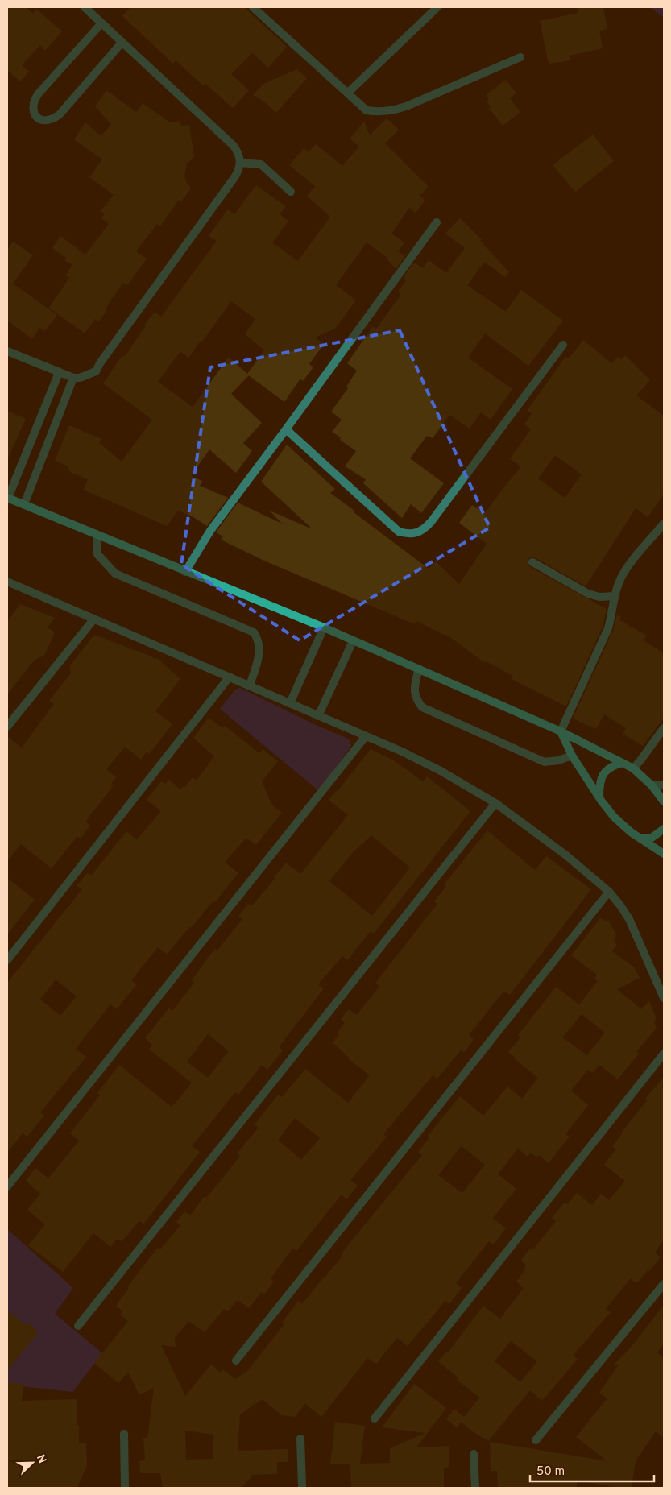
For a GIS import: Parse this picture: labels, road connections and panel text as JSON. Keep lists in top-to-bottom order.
{
  "scale_bar": "50 m",
  "north": "top right"
}
